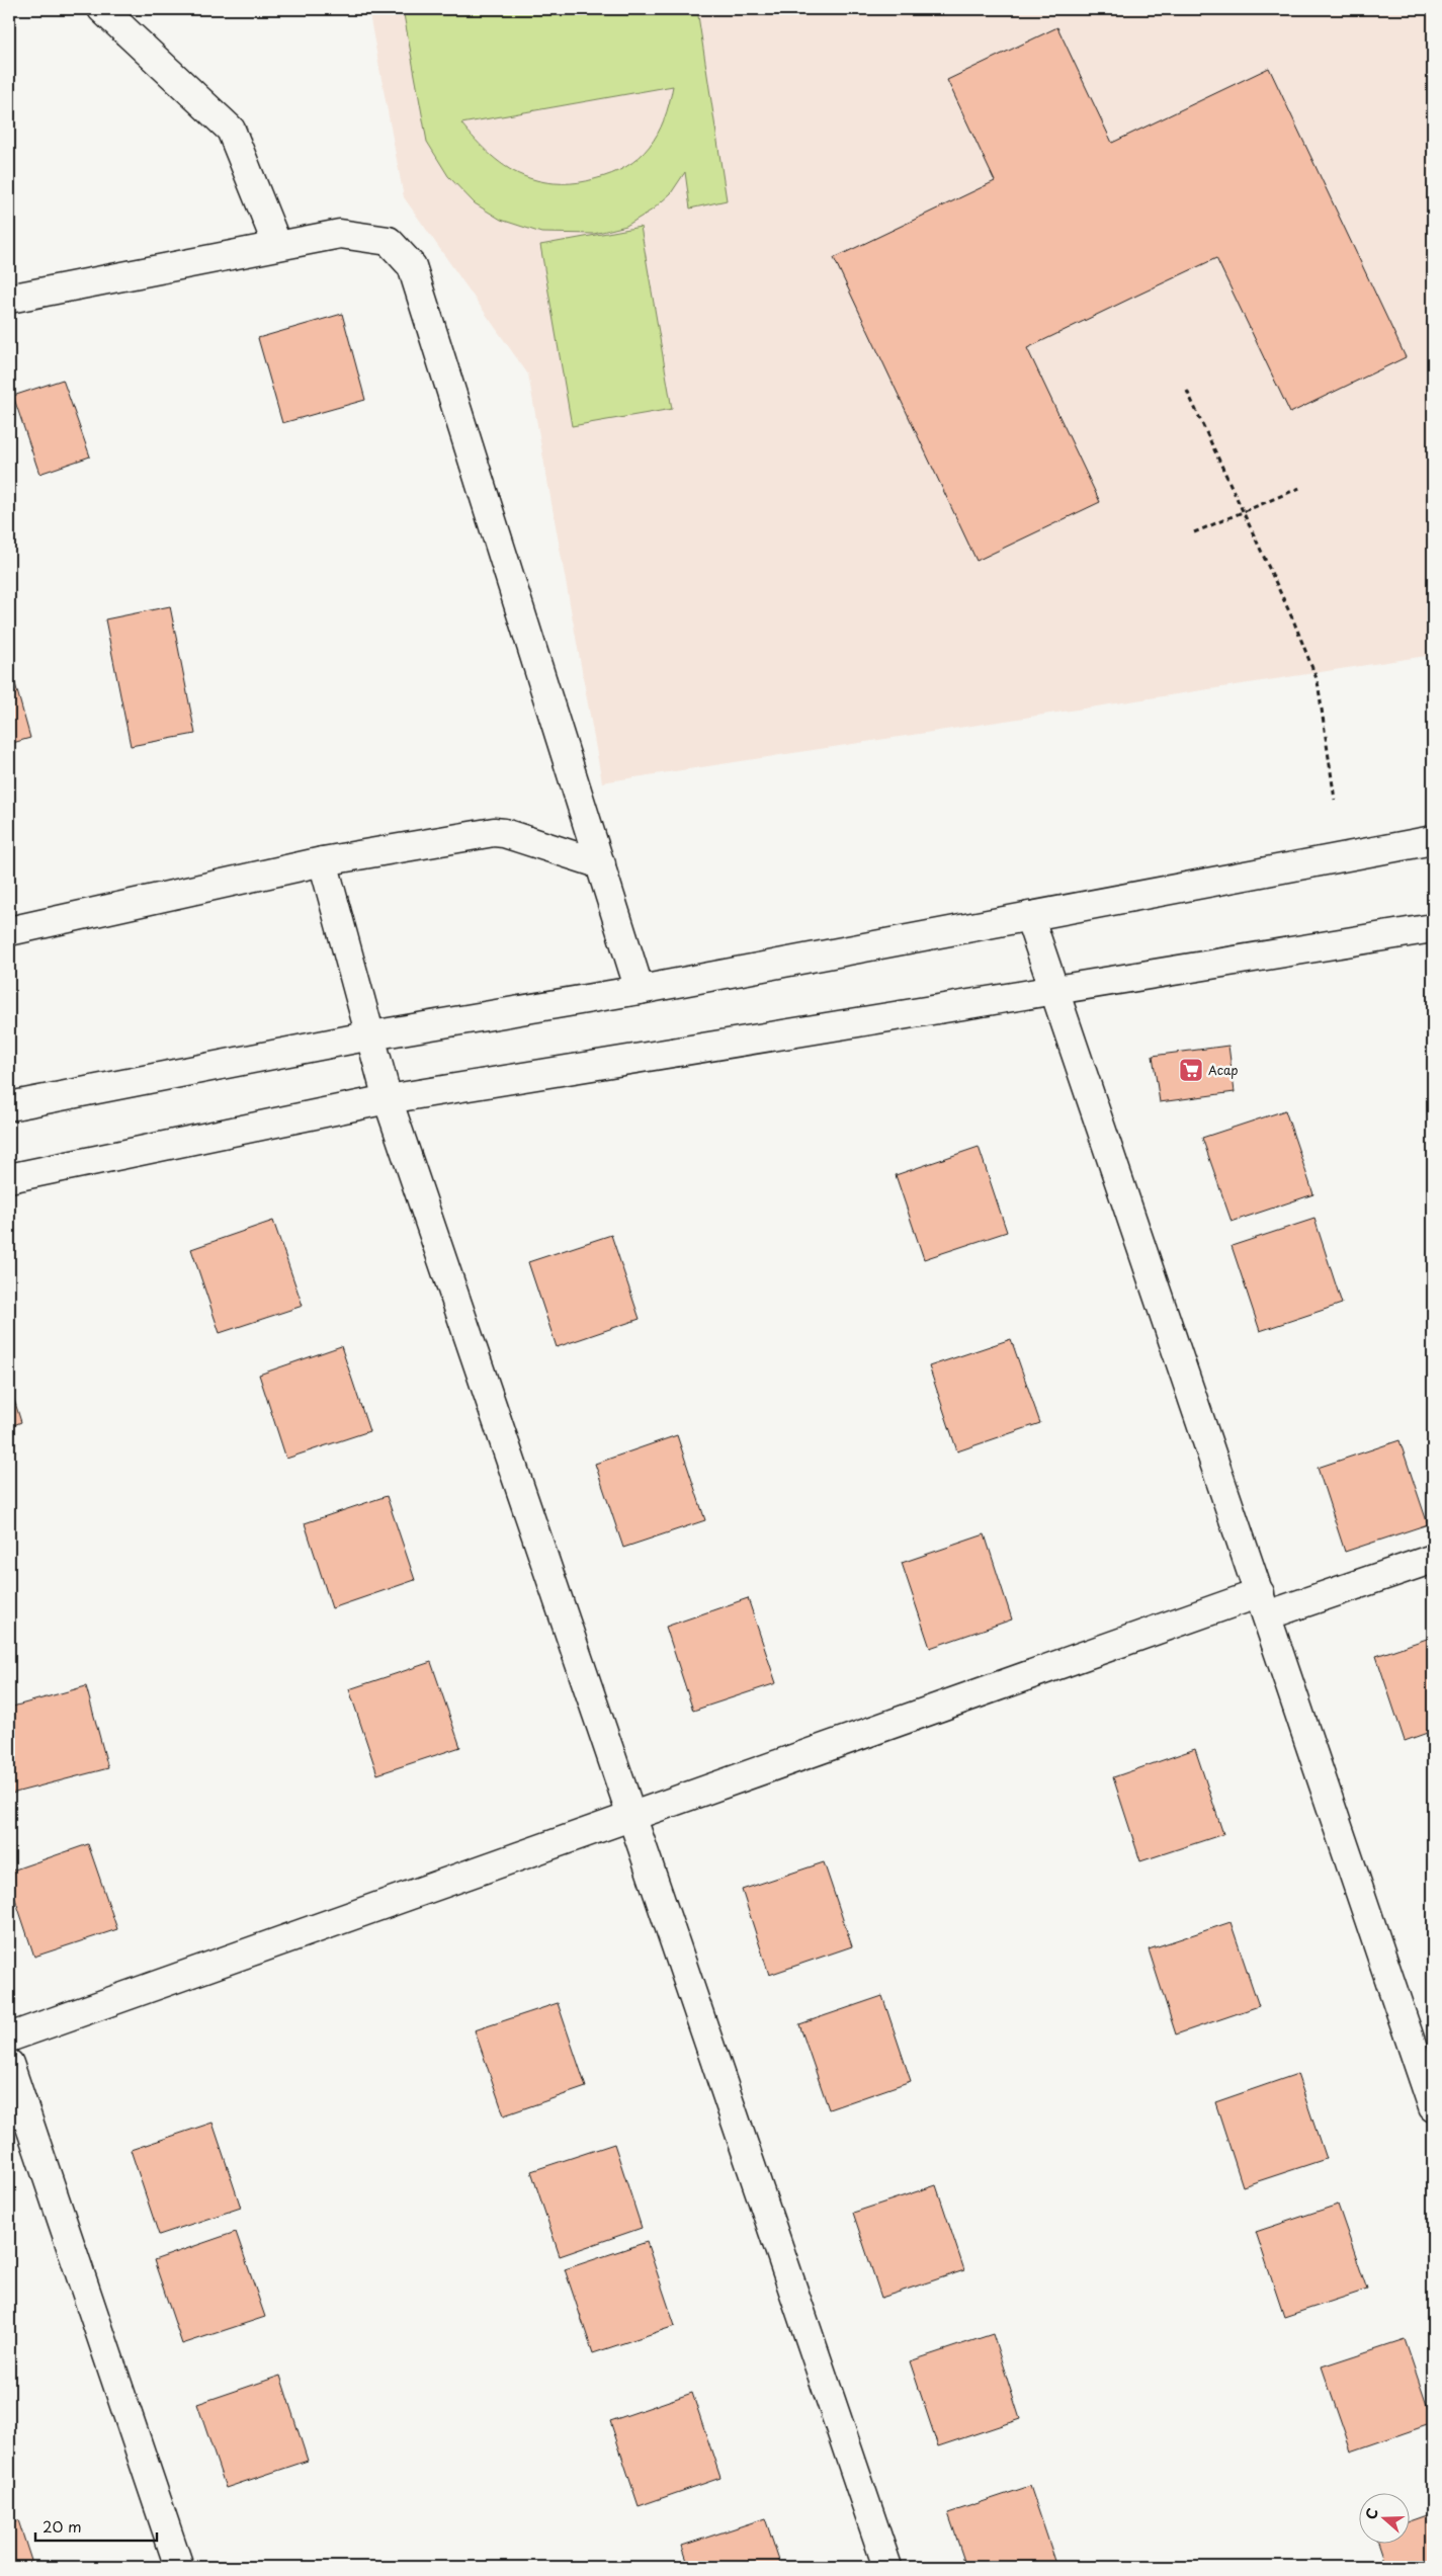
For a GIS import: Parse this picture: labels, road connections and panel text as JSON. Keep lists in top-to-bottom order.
{
  "places": {
    "supermarket": ["Асар"]
  },
  "scale_bar": "20 m",
  "north": "left"
}
